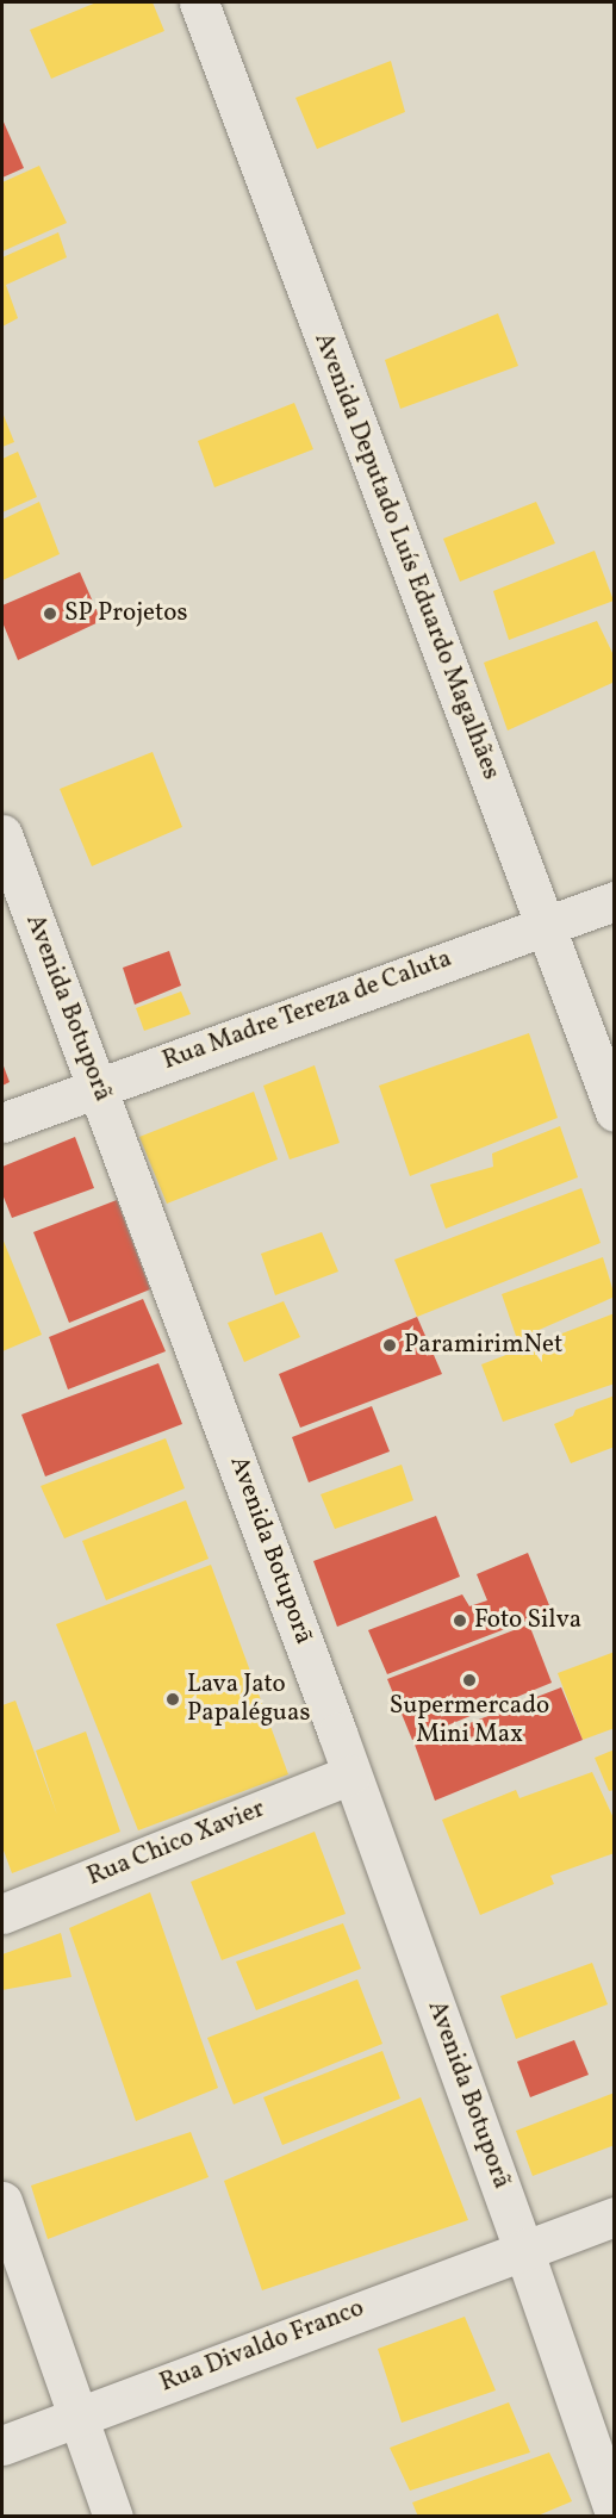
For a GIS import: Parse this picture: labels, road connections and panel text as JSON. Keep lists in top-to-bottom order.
{
  "streets": {
    "street": [
      "Avenida Deputado Luís Eduardo Magalhães",
      "Avenida Botuporã",
      "Rua Madre Tereza de Caluta",
      "Rua Chico Xavier",
      "Rua Divaldo Franco"
    ]
  },
  "crossings": [
    ["Avenida Deputado Luís Eduardo Magalhães", "Rua Madre Tereza de Caluta"],
    ["Avenida Botuporã", "Rua Madre Tereza de Caluta"],
    ["Avenida Botuporã", "Rua Chico Xavier"],
    ["Avenida Botuporã", "Rua Divaldo Franco"]
  ],
  "places": [
    "SP Projetos",
    "ParamirimNet",
    "Foto Silva",
    "Supermercado Mini Max",
    "Lava Jato Papaléguas"
  ]
}
